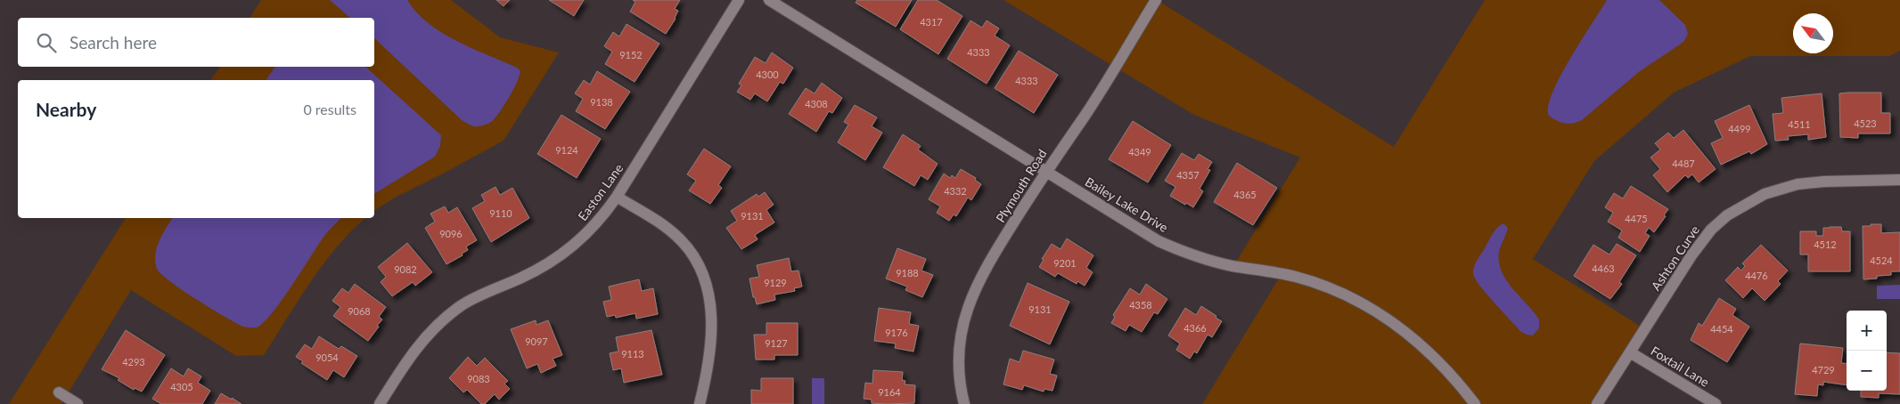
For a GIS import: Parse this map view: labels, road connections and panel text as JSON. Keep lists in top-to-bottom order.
{
  "streets": {
    "street": [
      "Plymouth Road",
      "Easton Lane",
      "Bailey Lake Drive",
      "Ashton Curve",
      "Foxtail Lane"
    ]
  },
  "crossings": [
    ["Plymouth Road", "Bailey Lake Drive"],
    ["Ashton Curve", "Foxtail Lane"]
  ],
  "house_numbers": [
    "4317",
    "4333",
    "9152",
    "4300",
    "4333",
    "9138",
    "4308",
    "4523",
    "4511",
    "4499",
    "9124",
    "4349",
    "4487",
    "4357",
    "4332",
    "4365",
    "9110",
    "9131",
    "4475",
    "9096",
    "4512",
    "4524",
    "9201",
    "4463",
    "9082",
    "9188",
    "4476",
    "9129",
    "4358",
    "9131",
    "9068",
    "4366",
    "4454",
    "9176",
    "9097",
    "9127",
    "9113",
    "9054",
    "4293",
    "4729",
    "9083",
    "4305",
    "9164"
  ],
  "north": "top left",
  "page": {
    "search": "Search here",
    "heading": ["Nearby", "0 results"],
    "map_buttons": ["+", "−"]
  }
}
